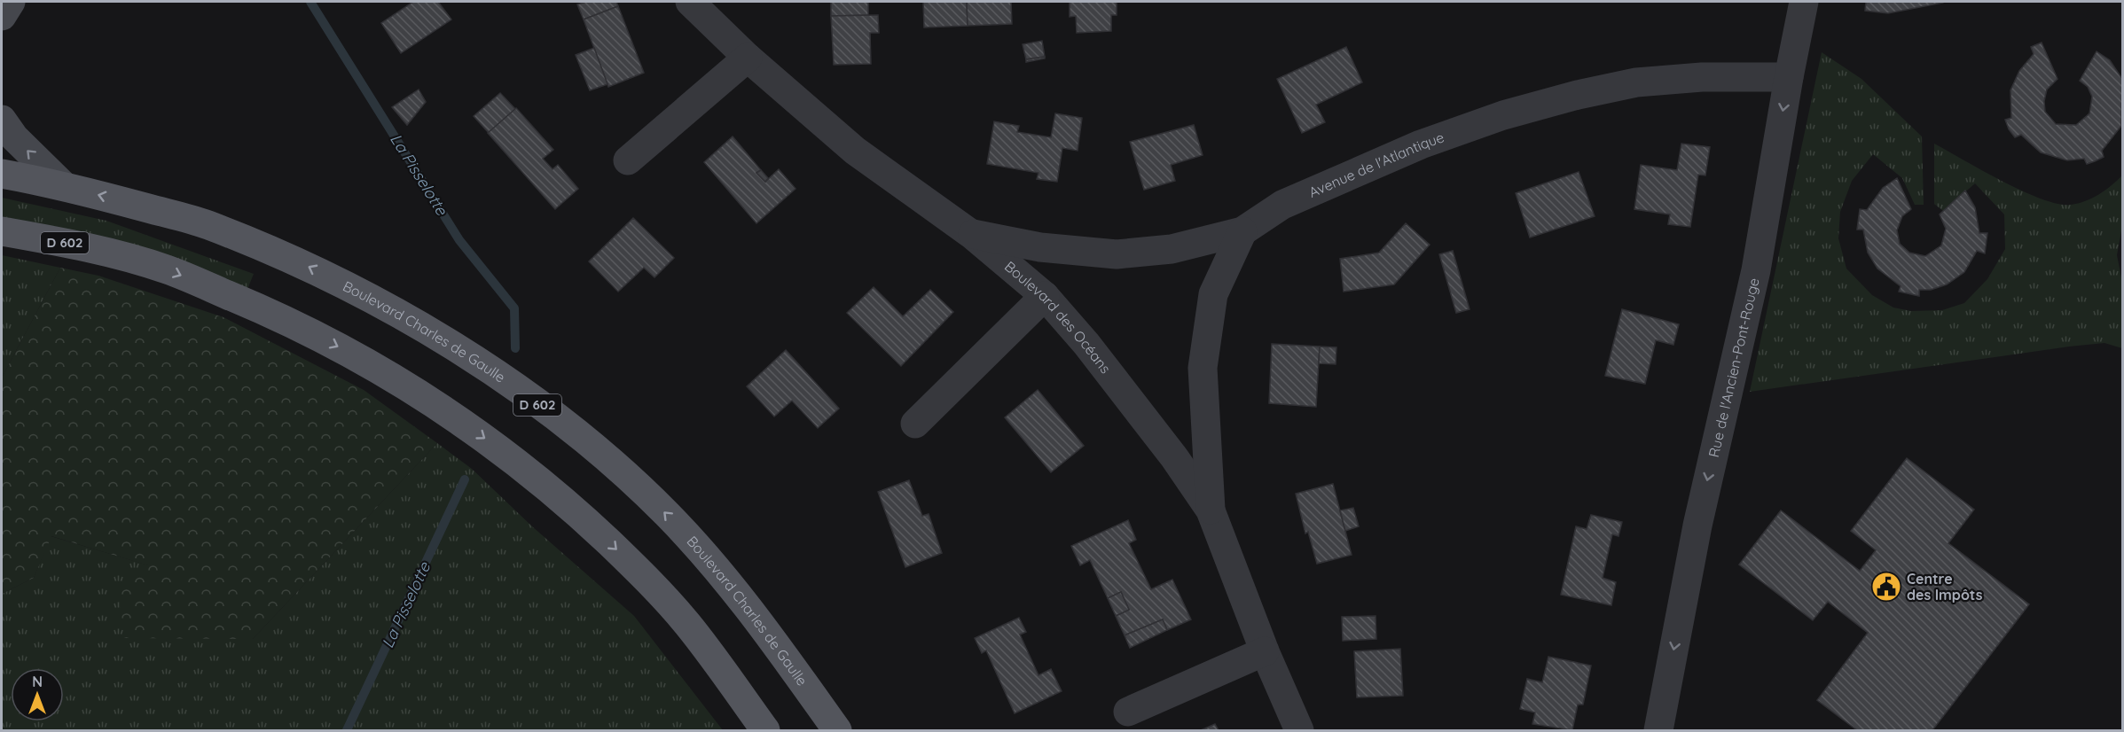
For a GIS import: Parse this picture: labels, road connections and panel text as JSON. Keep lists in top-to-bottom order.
{
  "streets": {
    "main road": ["D 602", "Boulevard Charles de Gaulle"],
    "street": ["Avenue de l'Atlantique", "Boulevard des Océans", "Rue de l'Ancien-Pont-Rouge"]
  },
  "crossings": [
    ["Avenue de l'Atlantique", "Boulevard des Océans"],
    ["Avenue de l'Atlantique", "Rue de l'Ancien-Pont-Rouge"]
  ],
  "one_way": ["Rue de l'Ancien-Pont-Rouge"],
  "water": ["La Pisselotte"],
  "places": {
    "public building": ["Centre des Impôts"]
  },
  "north": "top"
}
